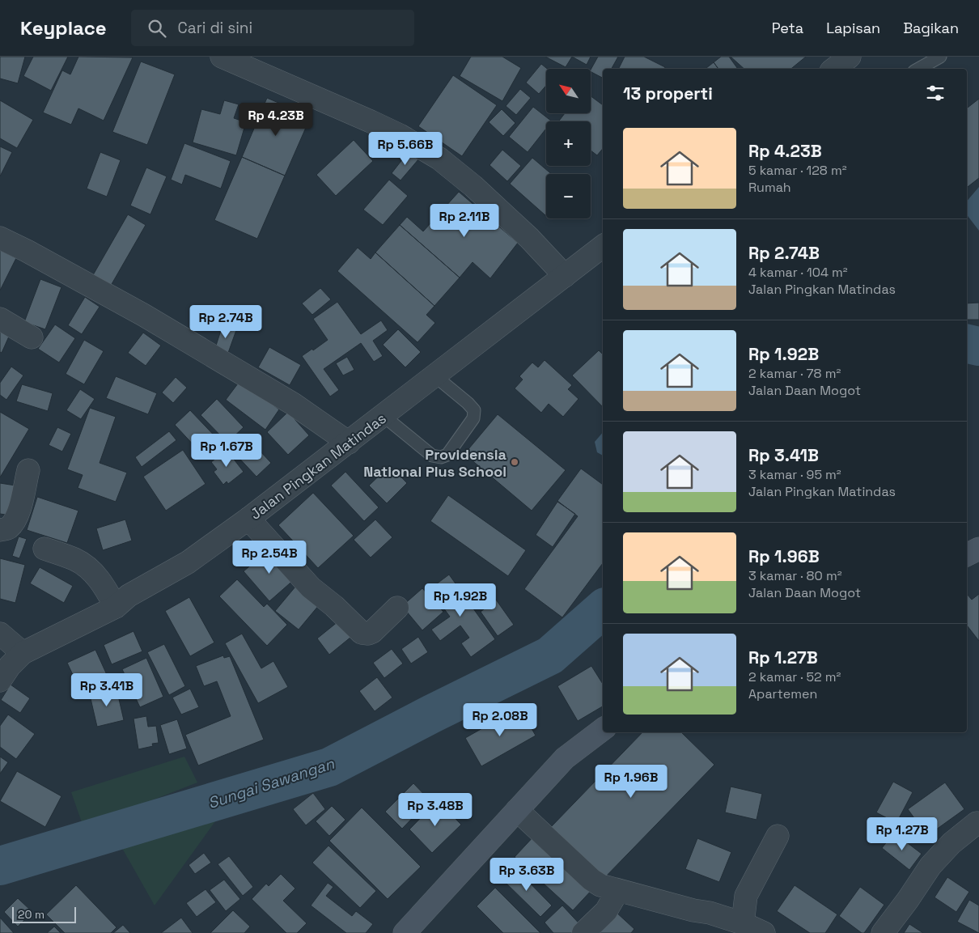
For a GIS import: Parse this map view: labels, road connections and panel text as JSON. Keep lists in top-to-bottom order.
{
  "streets": {
    "street": ["Jalan Pingkan Matindas"]
  },
  "water": ["Sungai Sawangan"],
  "places": ["Providensia National Plus School"],
  "scale_bar": "20 m",
  "north": "top left",
  "page": {
    "header": "Keyplace",
    "search": "Cari di sini",
    "nav": ["Peta", "Lapisan", "Bagikan"],
    "map_buttons": ["+", "−"],
    "heading": "13 properti",
    "price": [
      "Rp 4.23B",
      "Rp 5.66B",
      "Rp 2.11B",
      "Rp 2.74B",
      "Rp 1.67B",
      "Rp 2.54B",
      "Rp 1.92B",
      "Rp 3.41B",
      "Rp 2.08B",
      "Rp 1.96B",
      "Rp 3.48B",
      "Rp 1.27B",
      "Rp 3.63B"
    ],
    "list": [
      {
        "name": "Rp 4.23B",
        "note": "5 kamar · 128 m² · Rumah"
      },
      {
        "name": "Rp 2.74B",
        "note": "4 kamar · 104 m² · Jalan Pingkan Matindas"
      },
      {
        "name": "Rp 1.92B",
        "note": "2 kamar · 78 m² · Jalan Daan Mogot"
      },
      {
        "name": "Rp 3.41B",
        "note": "3 kamar · 95 m² · Jalan Pingkan Matindas"
      },
      {
        "name": "Rp 1.96B",
        "note": "3 kamar · 80 m² · Jalan Daan Mogot"
      },
      {
        "name": "Rp 1.27B",
        "note": "2 kamar · 52 m² · Apartemen"
      }
    ],
    "scale": "20 m"
  }
}
